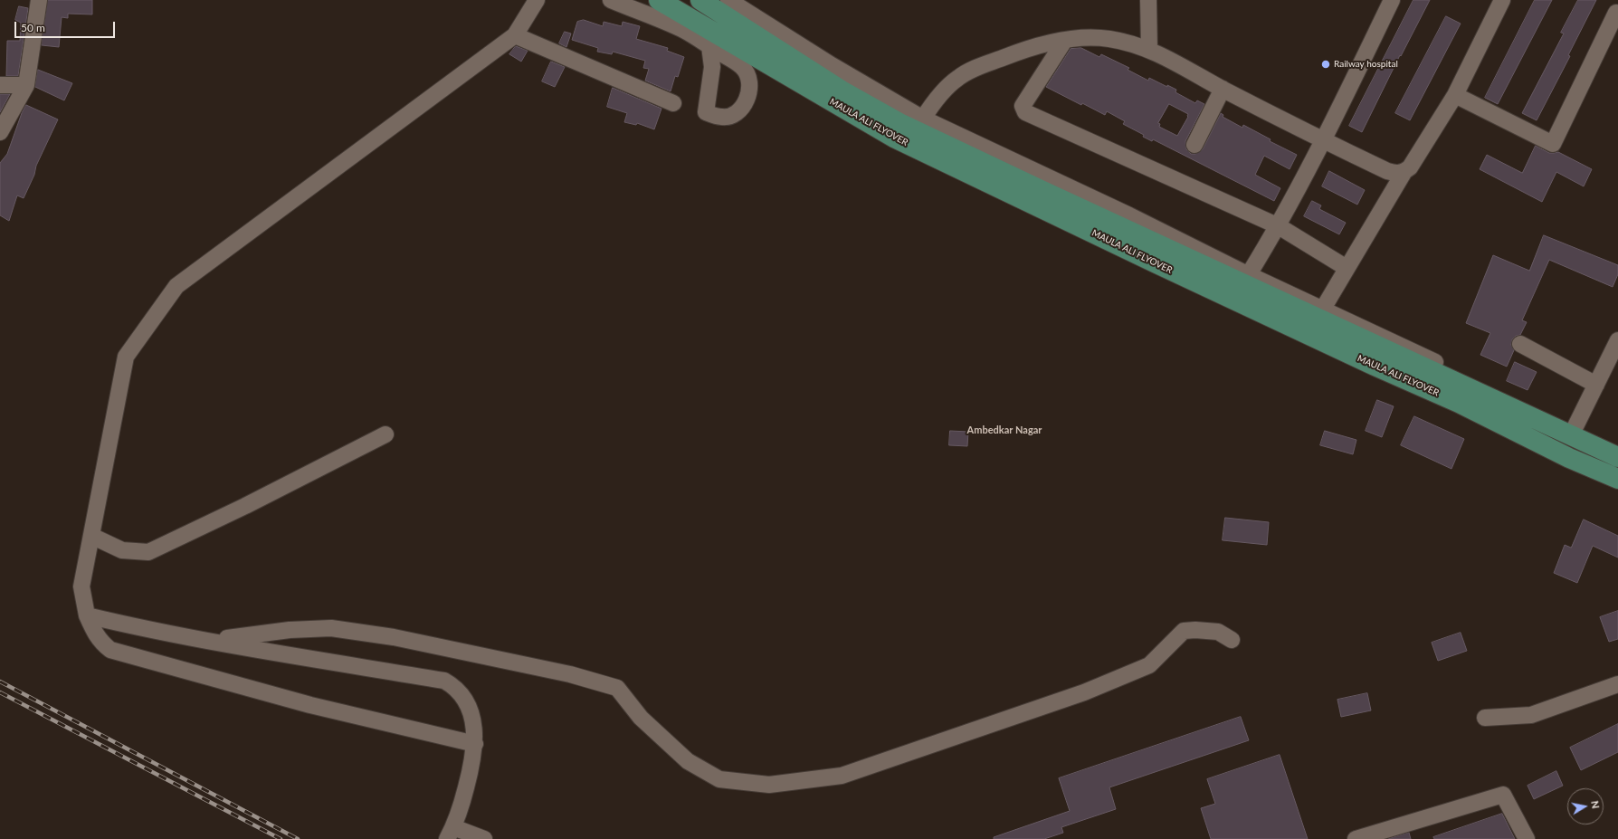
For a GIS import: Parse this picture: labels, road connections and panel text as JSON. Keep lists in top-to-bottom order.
{
  "streets": {
    "main road": ["MAULA ALI FLYOVER"]
  },
  "districts": ["Ambedkar Nagar"],
  "places": ["Railway hospital"],
  "scale_bar": "50 m",
  "north": "right"
}
